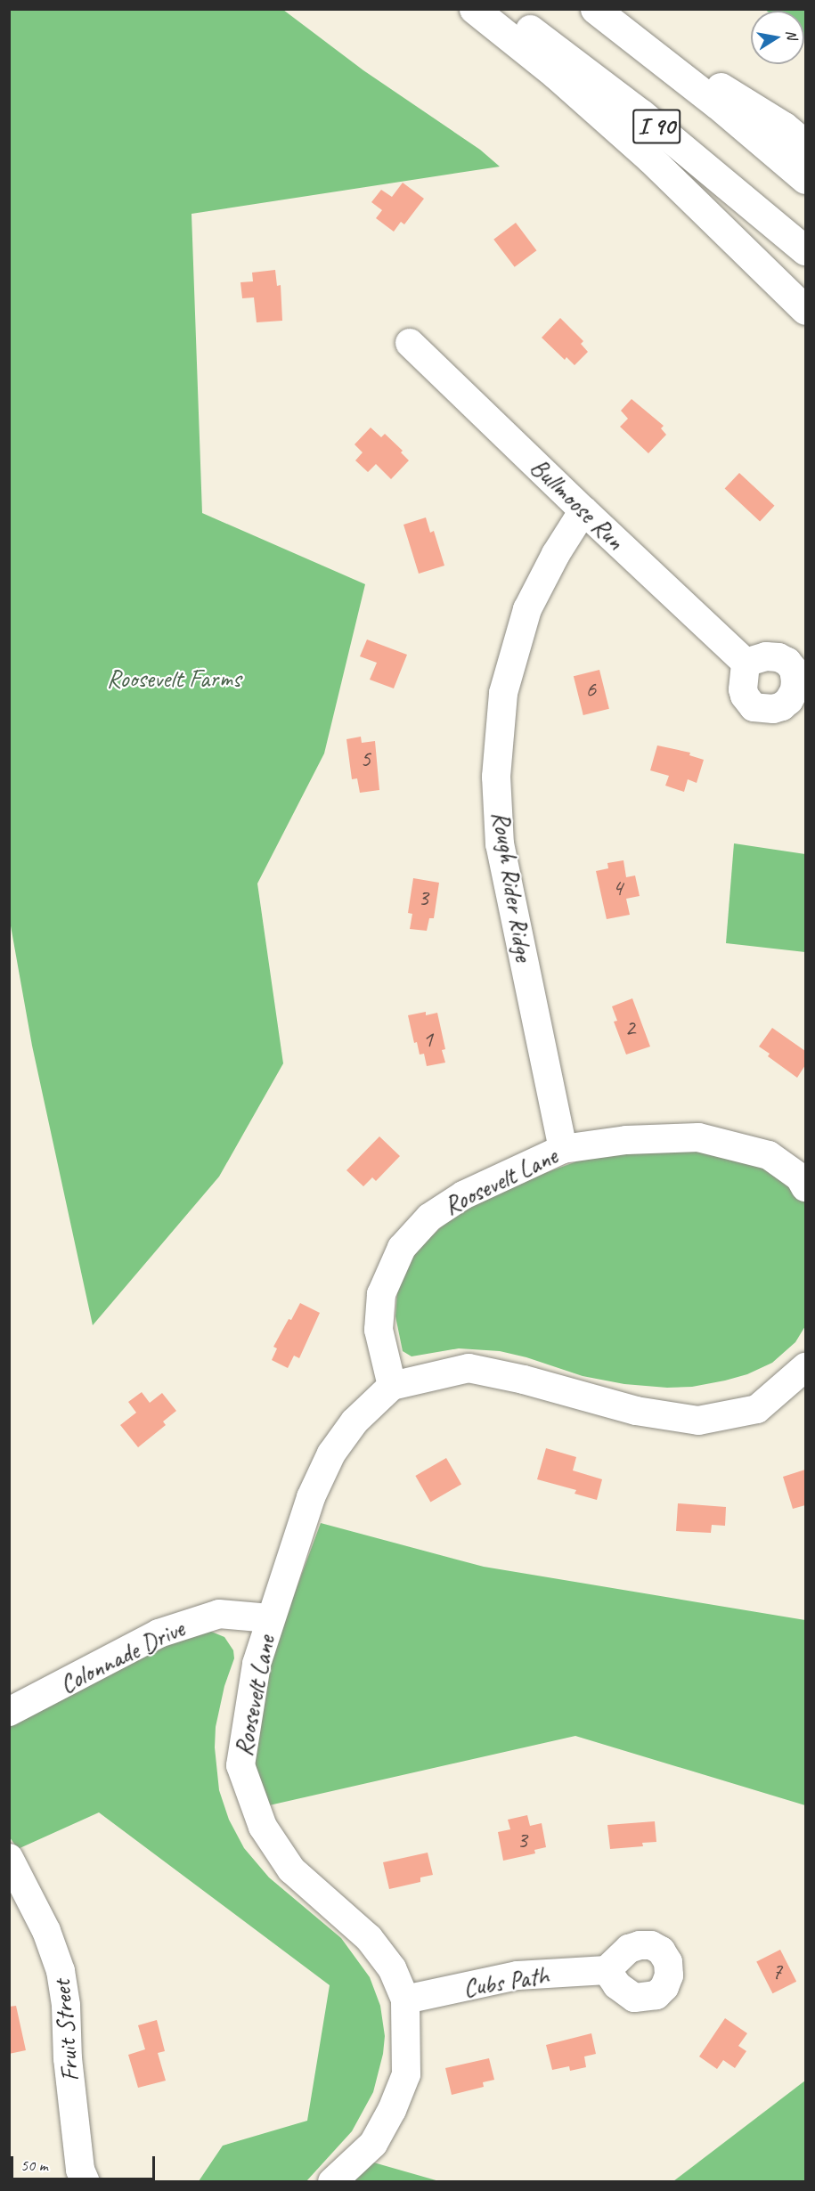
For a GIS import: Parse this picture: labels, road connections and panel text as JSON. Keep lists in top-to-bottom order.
{
  "streets": {
    "highway": ["I 90"],
    "street": [
      "Bullmoose Run",
      "Rough Rider Ridge",
      "Roosevelt Lane",
      "Colonnade Drive",
      "Cubs Path",
      "Fruit Street"
    ]
  },
  "crossings": [
    ["Bullmoose Run", "Rough Rider Ridge"],
    ["Rough Rider Ridge", "Roosevelt Lane"],
    ["Roosevelt Lane", "Colonnade Drive"],
    ["Roosevelt Lane", "Cubs Path"]
  ],
  "parks": ["Roosevelt Farms"],
  "house_numbers": [
    "6",
    "5",
    "4",
    "3",
    "2",
    "1",
    "3",
    "7"
  ],
  "scale_bar": "50 m",
  "north": "right"
}
